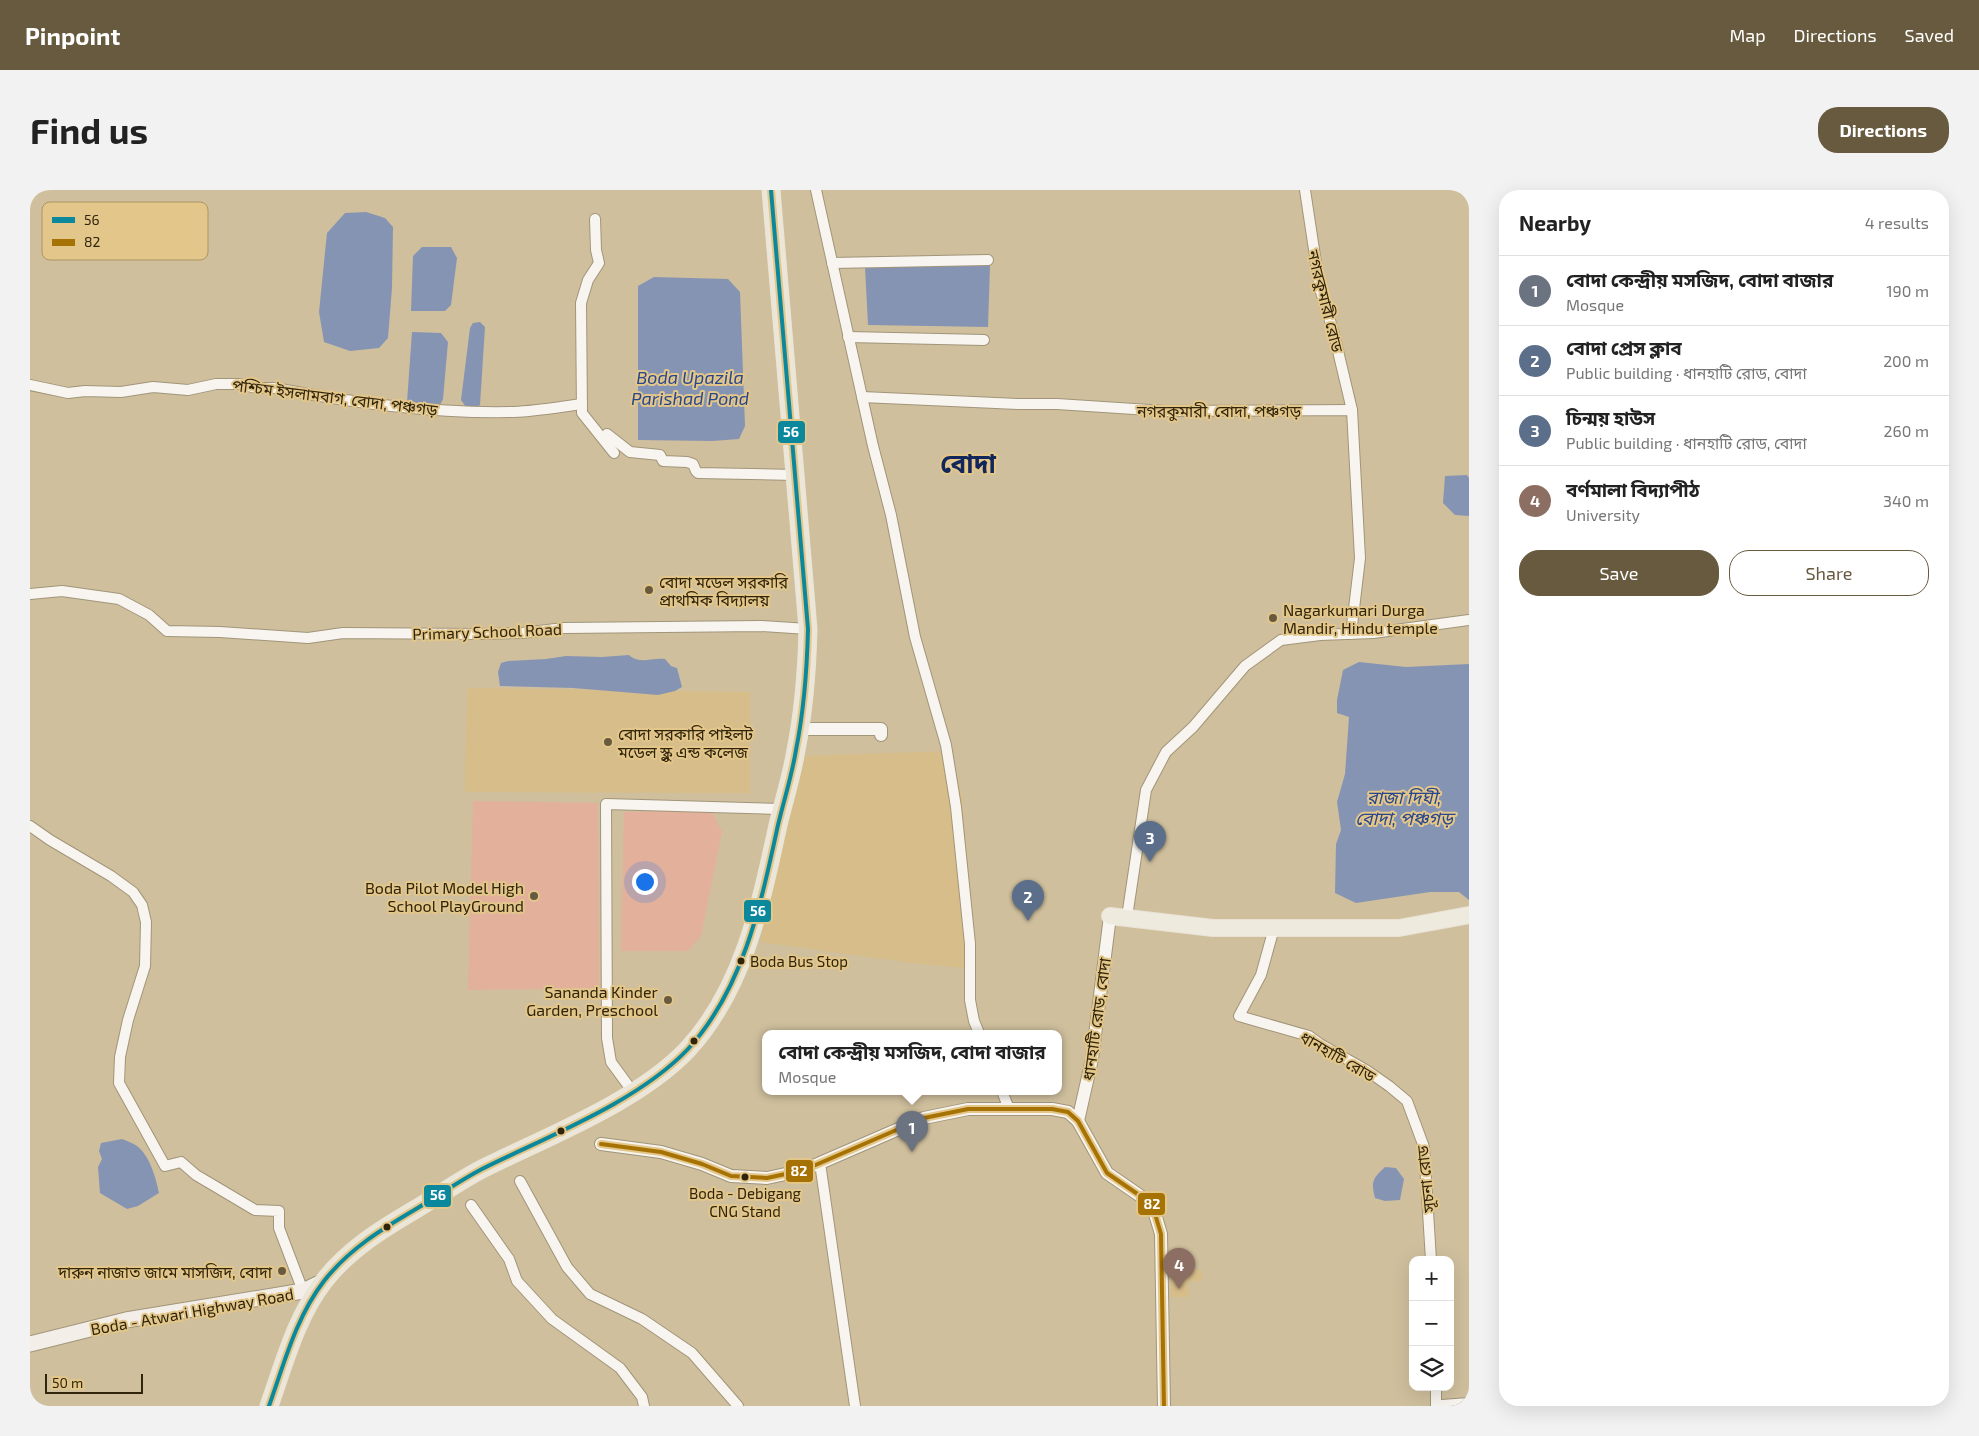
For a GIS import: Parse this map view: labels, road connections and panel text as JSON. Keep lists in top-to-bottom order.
{
  "streets": {
    "main road": ["Boda - Atwari Highway Road"],
    "street": [
      "নগরকুমারী রোড",
      "পশ্চিম ইসলামবাগ, বোদা, পঞ্চগড়",
      "নগরকুমারী, বোদা, পঞ্চগড়",
      "Primary School Road",
      "ধানহাটি রোড, বোদা",
      "ধানহাটি রোড",
      "সূচনা রোড"
    ]
  },
  "crossings": [
    ["নগরকুমারী রোড", "নগরকুমারী, বোদা, পঞ্চগড়"],
    ["ধানহাটি রোড", "সূচনা রোড"]
  ],
  "districts": ["বোদা"],
  "water": ["Boda Upazila Parishad Pond", "রাজা দিঘী, বোদা, পঞ্চগড়"],
  "places": [
    "বোদা মডেল সরকারি প্রাথমিক বিদ্যালয়",
    "Nagarkumari Durga Mandir, Hindu temple",
    "বোদা সরকারি পাইলট মডেল স্কুল এন্ড কলেজ",
    "Boda Pilot Model High School PlayGround",
    "Boda Bus Stop",
    "Sananda Kinder Garden, Preschool",
    "Boda - Debigang CNG Stand",
    "দারুন নাজাত জামে মাসজিদ, বোদা"
  ],
  "lines": ["transit line 56", "transit line 82"],
  "legend": ["56", "82"],
  "scale_bar": "50 m",
  "page": {
    "header": "Pinpoint",
    "nav": ["Map", "Directions", "Saved"],
    "buttons": [
      "Directions",
      ["Save", "Share"]
    ],
    "title": "Find us",
    "heading": ["Nearby", "4 results"],
    "list": [
      {
        "mark": "1",
        "name": "বোদা কেন্দ্রীয় মসজিদ, বোদা বাজার",
        "note": "Mosque",
        "value": "190 m"
      },
      {
        "mark": "2",
        "name": "বোদা প্রেস ক্লাব",
        "note": "Public building · ধানহাটি রোড, বোদা",
        "value": "200 m"
      },
      {
        "mark": "3",
        "name": "চিন্ময় হাউস",
        "note": "Public building · ধানহাটি রোড, বোদা",
        "value": "260 m"
      },
      {
        "mark": "4",
        "name": "বর্ণমালা বিদ্যাপীঠ",
        "note": "University",
        "value": "340 m"
      }
    ],
    "pins": [
      "3",
      "2",
      "1",
      "4"
    ],
    "popup": ["বোদা কেন্দ্রীয় মসজিদ, বোদা বাজার", "Mosque"],
    "map_buttons": ["+", "−"],
    "scale": "50 m"
  }
}
